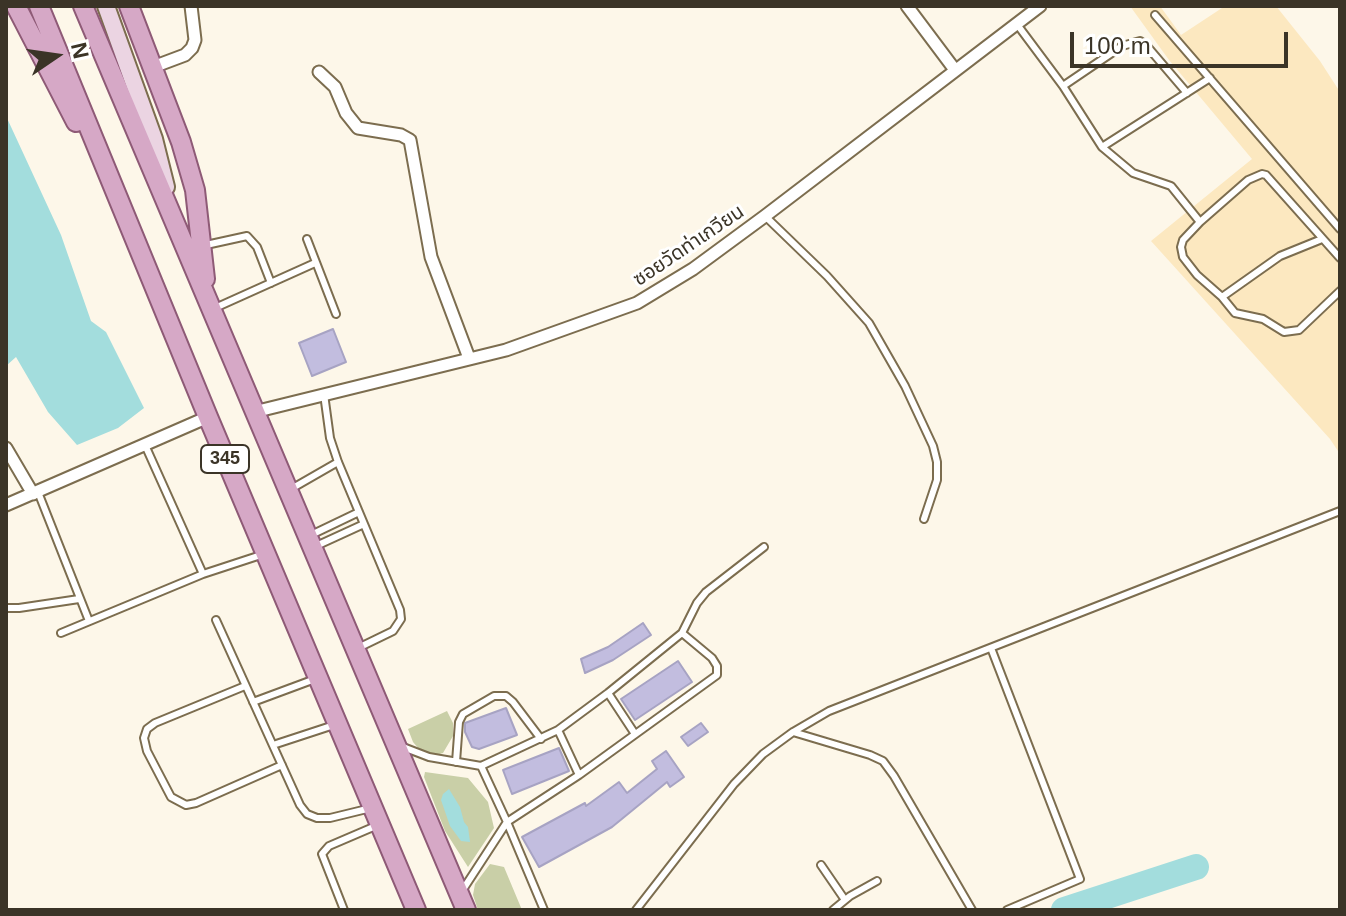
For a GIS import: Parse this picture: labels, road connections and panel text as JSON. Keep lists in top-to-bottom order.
{
  "streets": {
    "main road": ["345"],
    "street": ["ซอยวัดท่าเกวียน"]
  },
  "crossings": [
    ["ซอยวัดท่าเกวียน", "345"]
  ],
  "scale_bar": "100 m",
  "north": "right"
}
